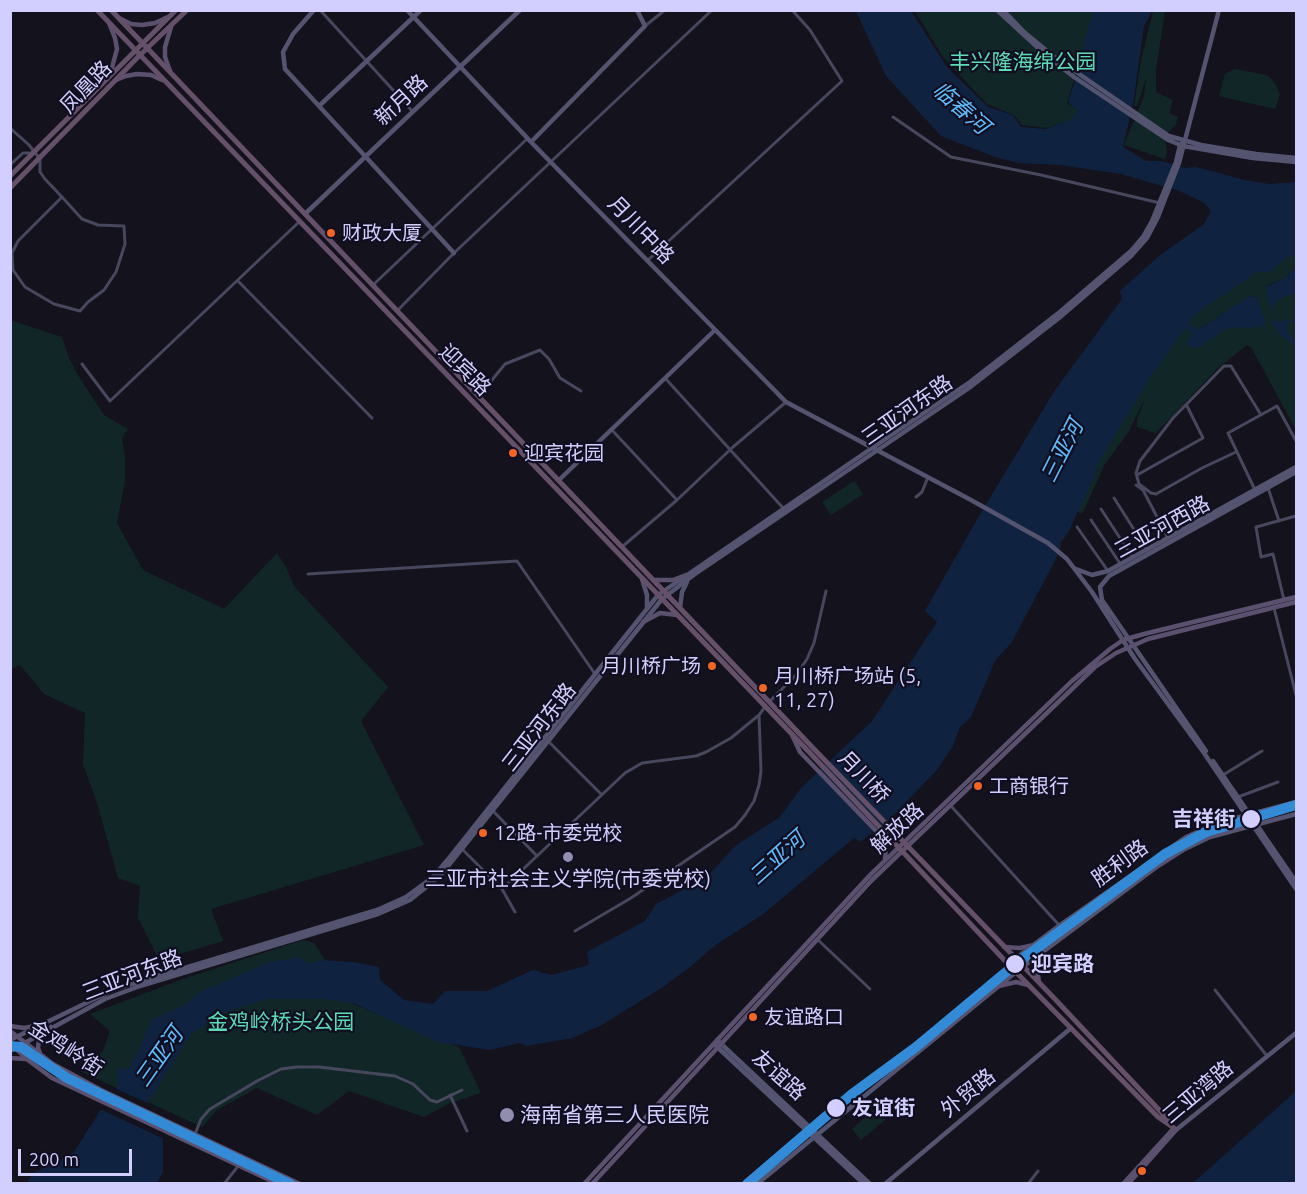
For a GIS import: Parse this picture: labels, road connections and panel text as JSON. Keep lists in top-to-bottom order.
{
  "streets": {
    "highway": ["凤凰路", "迎宾路", "月川桥"],
    "main road": [
      "新月路",
      "月川中路",
      "三亚河东路",
      "三亚河西路",
      "解放路",
      "胜利路",
      "金鸡岭街",
      "友谊路",
      "三亚湾路",
      "外贸路"
    ]
  },
  "crossings": [
    ["凤凰路", "迎宾路"],
    ["新月路", "月川中路"],
    ["新月路", "迎宾路"],
    ["月川中路", "三亚河东路"],
    ["月川中路", "三亚河西路"],
    ["迎宾路", "三亚河东路"],
    ["迎宾路", "月川桥"],
    ["三亚河东路", "金鸡岭街"],
    ["三亚河西路", "解放路"],
    ["月川桥", "解放路"],
    ["解放路", "友谊路"],
    ["胜利路", "友谊路"]
  ],
  "water": ["临春河", "三亚河"],
  "parks": ["丰兴隆海绵公园", "金鸡岭桥头公园"],
  "places": [
    "财政大厦",
    "迎宾花园",
    "月川桥广场",
    "月川桥广场站 (5, 11, 27)",
    "工商银行",
    "吉祥街",
    "12路-市委党校",
    "三亚市社会主义学院(市委党校)",
    "迎宾路",
    "友谊路口",
    "友谊街",
    "海南省第三人民医院"
  ],
  "scale_bar": "200 m"
}
